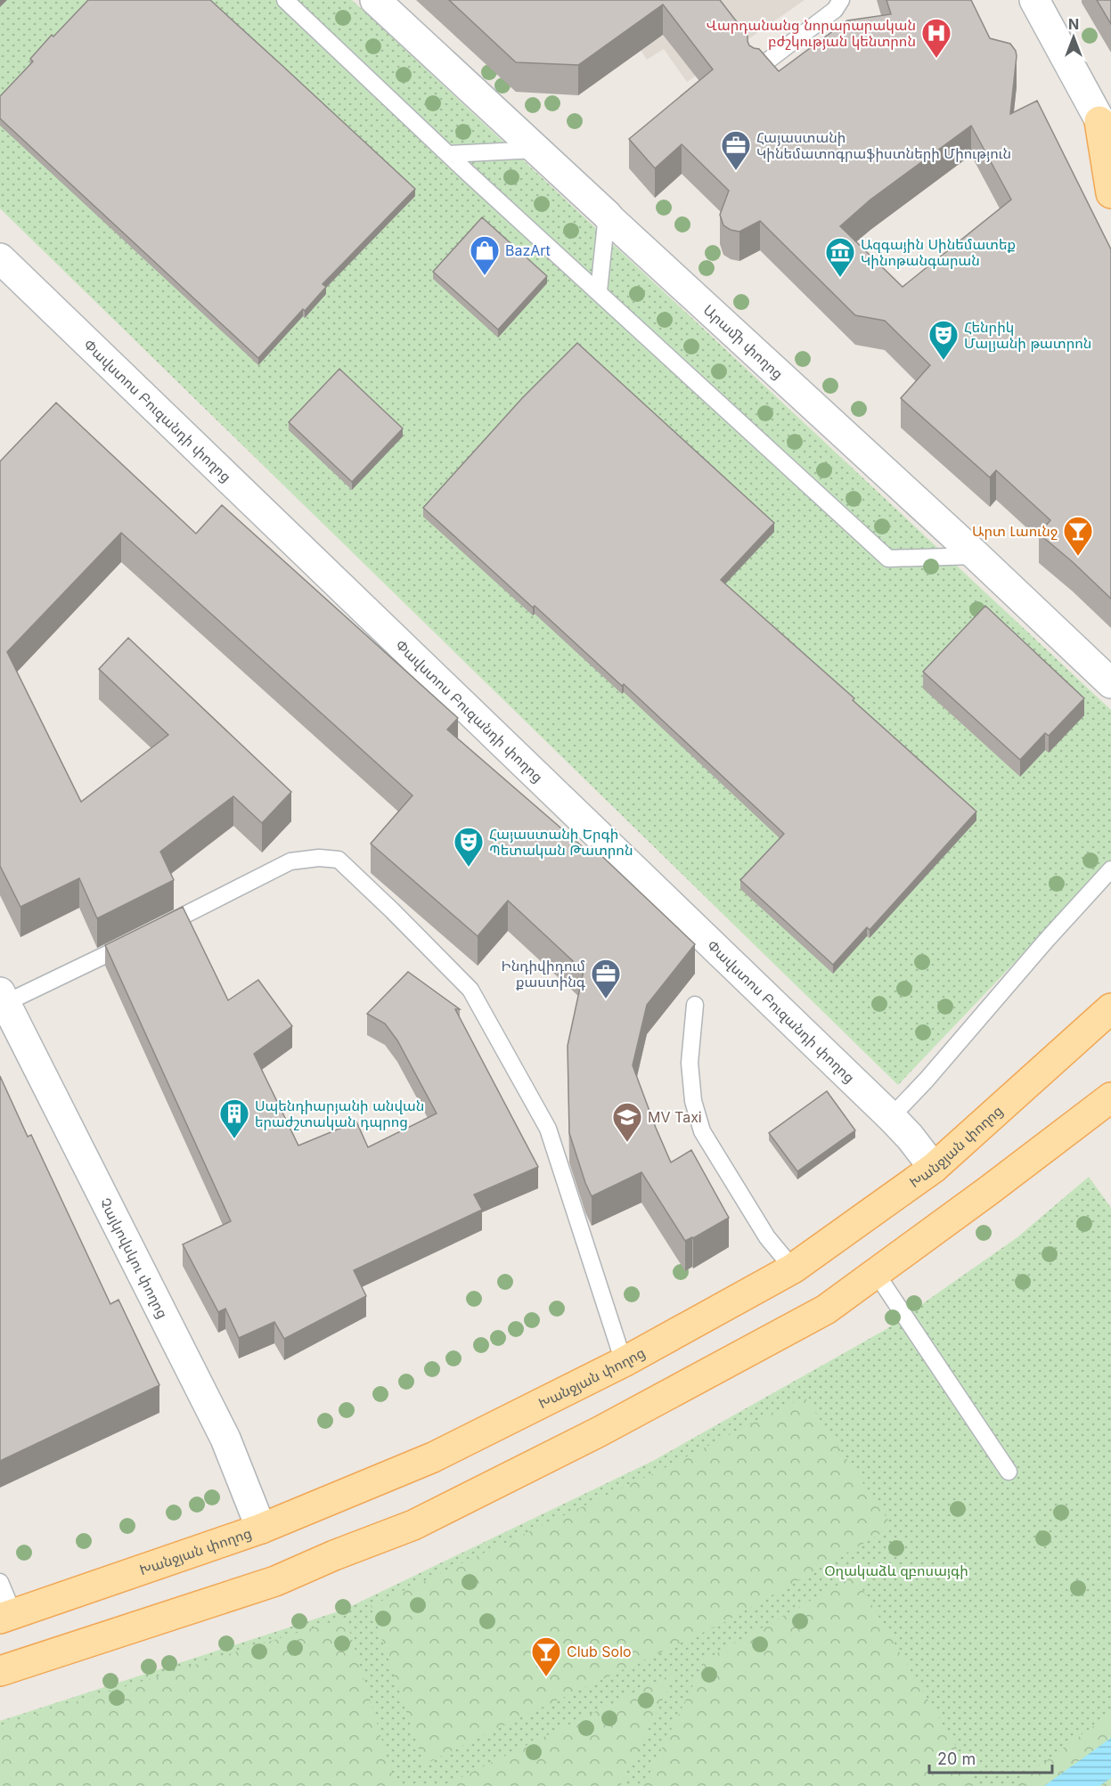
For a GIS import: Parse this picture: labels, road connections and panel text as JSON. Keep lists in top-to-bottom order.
{
  "streets": {
    "main road": ["Խանջյան փողոց"],
    "street": ["Արամի փողոց", "Փավստոս Բուզանդի փողոց", "Չայկովսկու փողոց"]
  },
  "crossings": [
    ["Փավստոս Բուզանդի փողոց", "Խանջյան փողոց"],
    ["Խանջյան փողոց", "Չայկովսկու փողոց"]
  ],
  "parks": ["Օղակաձև զբոսայգի"],
  "places": {
    "hospital": ["Վարդանանց նորարարական բժշկության կենտրոն"],
    "office": ["Հայաստանի Կինեմատոգրաֆիստների Միություն", "Ինդիվիդում քաստինգ"],
    "shop": ["BazArt"],
    "museum": ["Ազգային Սինեմատեք Կինոթանգարան"],
    "theatre": ["Հենրիկ Մալյանի թատրոն", "Հայաստանի Երգի Պետական Թատրոն"],
    "bar": ["Արտ Լաունջ", "Club Solo"],
    "building": ["Սպենդիարյանի անվան երաժշտական դպրոց"],
    "school or university": ["MV Taxi"]
  },
  "scale_bar": "20 m",
  "north": "top"
}
